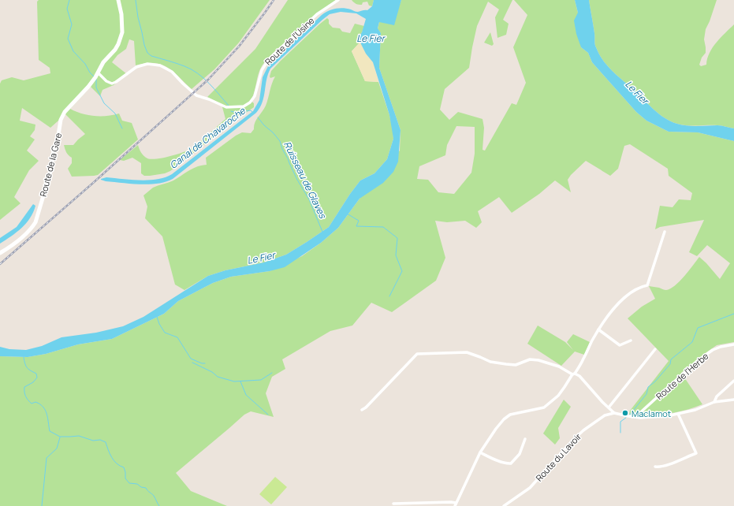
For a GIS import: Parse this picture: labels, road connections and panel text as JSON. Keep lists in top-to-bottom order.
{
  "streets": {
    "street": [
      "Route de l'Usine",
      "Route de la Gare",
      "Route de l'Herbe",
      "Route du Lavoir"
    ]
  },
  "crossings": [
    ["Route de l'Usine", "Route de la Gare"]
  ],
  "water": ["Le Fier", "Canal de Chavaroche", "Ruisseau de Glaves"],
  "places": ["Maclamot"]
}
